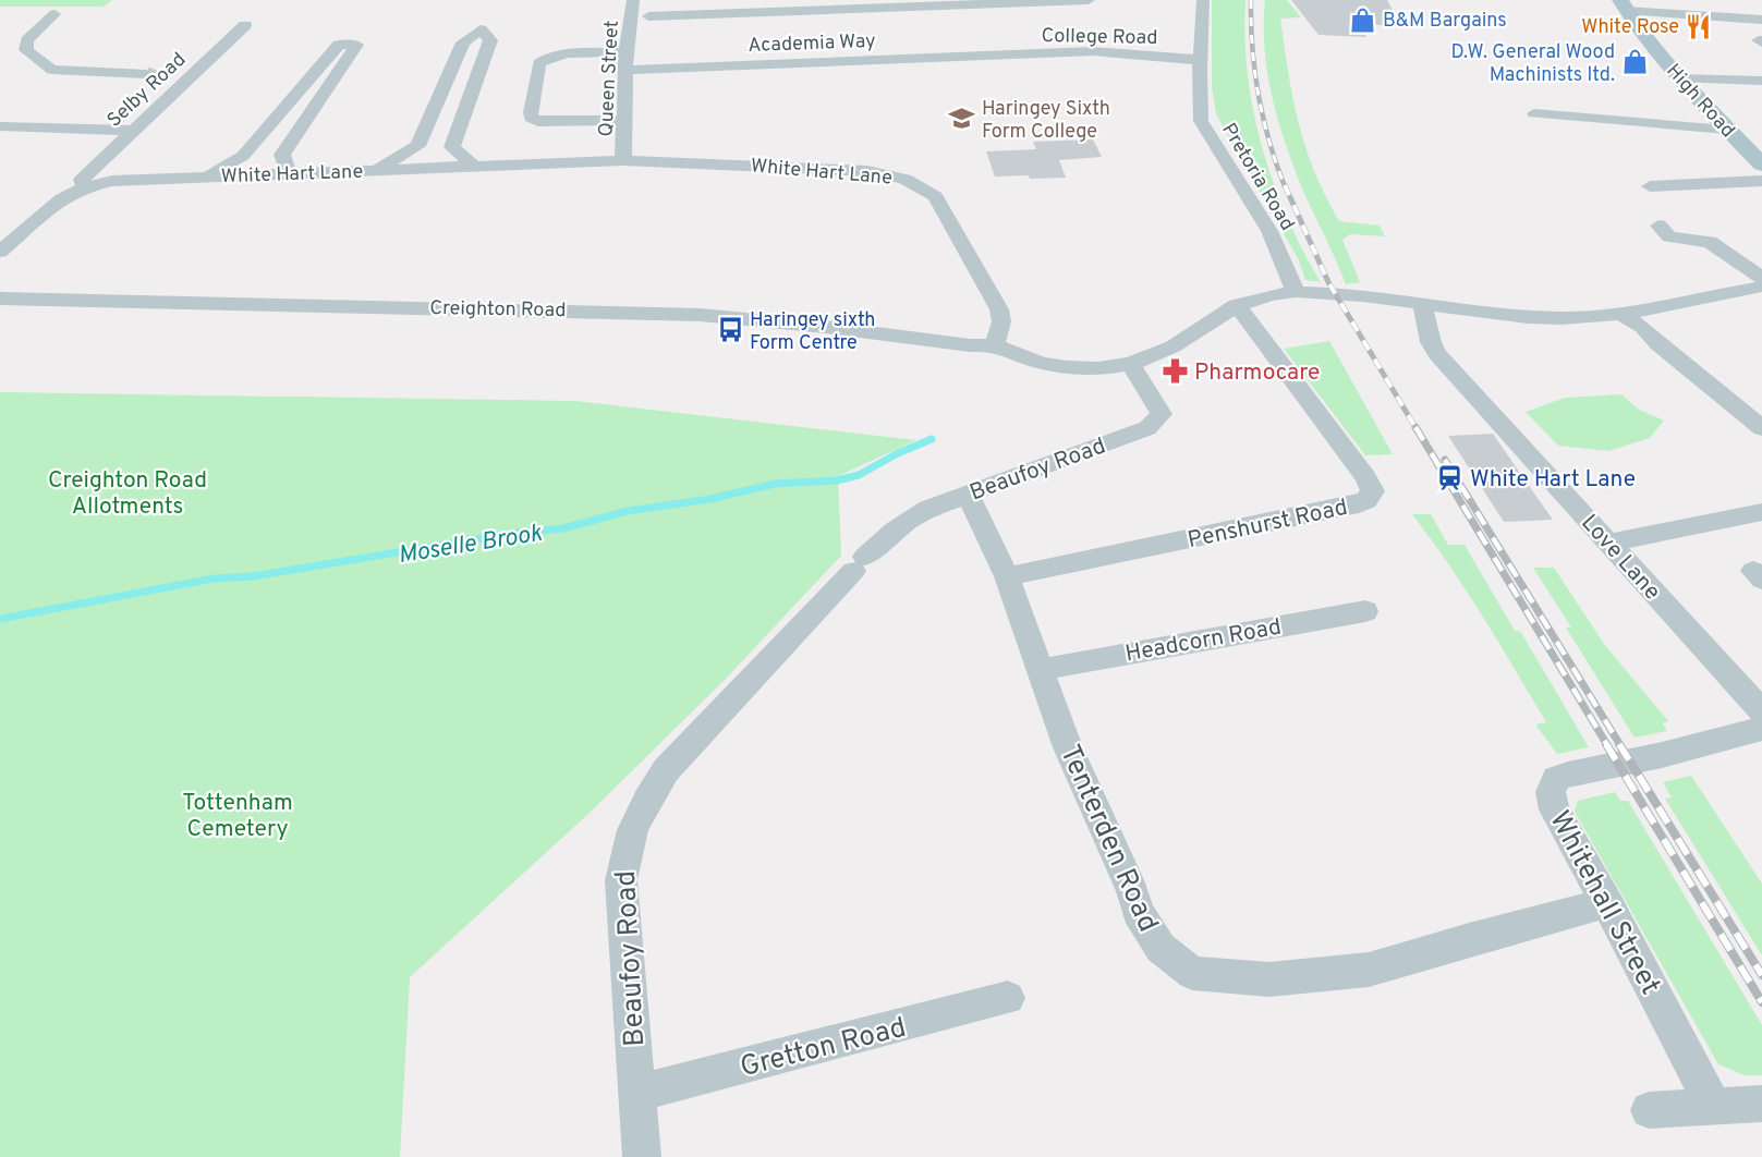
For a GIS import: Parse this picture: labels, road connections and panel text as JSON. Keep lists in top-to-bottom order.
{
  "streets": {
    "main road": ["High Road"],
    "street": [
      "College Road",
      "Academia Way",
      "Queen Street",
      "Selby Road",
      "White Hart Lane",
      "Pretoria Road",
      "Creighton Road",
      "Beaufoy Road",
      "Penshurst Road",
      "Love Lane",
      "Headcorn Road",
      "Tenterden Road",
      "Whitehall Street",
      "Gretton Road"
    ]
  },
  "crossings": [
    ["College Road", "Academia Way"],
    ["College Road", "Pretoria Road"],
    ["Academia Way", "Queen Street"],
    ["Queen Street", "White Hart Lane"],
    ["Selby Road", "White Hart Lane"],
    ["White Hart Lane", "Creighton Road"],
    ["Beaufoy Road", "Tenterden Road"],
    ["Beaufoy Road", "Gretton Road"],
    ["Penshurst Road", "Tenterden Road"],
    ["Headcorn Road", "Tenterden Road"]
  ],
  "water": ["Moselle Brook"],
  "parks": ["Creighton Road Allotments", "Tottenham Cemetery"],
  "places": {
    "shop": ["B&M Bargains", "D.W. General Wood Machinists ltd."],
    "restaurant": ["White Rose"],
    "school or university": ["Haringey Sixth Form College"],
    "bus stop": ["Haringey sixth Form Centre"],
    "pharmacy": ["Pharmocare"],
    "station": ["White Hart Lane"]
  }
}
